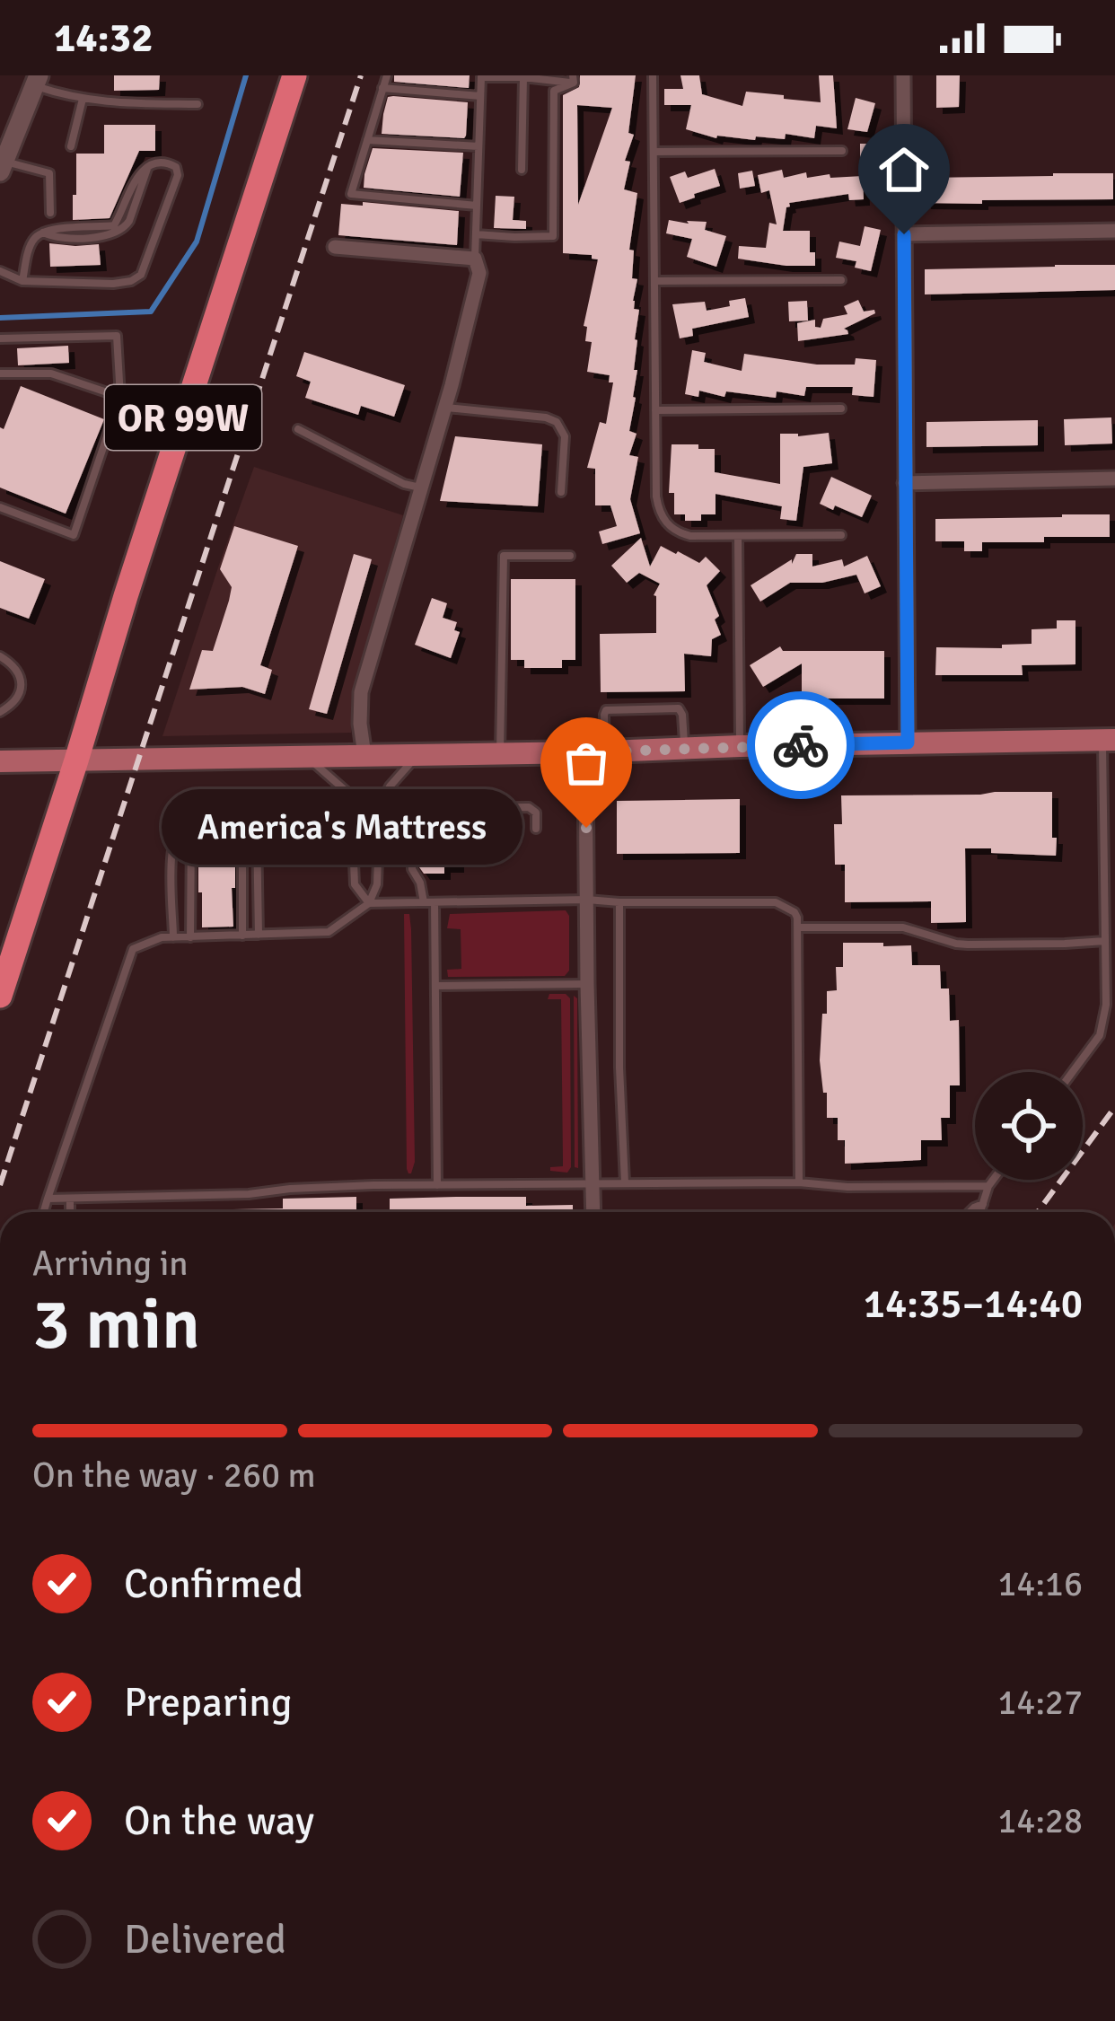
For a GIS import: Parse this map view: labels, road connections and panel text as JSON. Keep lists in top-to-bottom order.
{
  "streets": {
    "highway": ["OR 99W"]
  },
  "places": ["America's Mattress"],
  "page": {
    "status": "14:32",
    "bubble": "America's Mattress",
    "heading": ["3 min", "Arriving in", "14:35–14:40"],
    "bar": "On the way · 260 m",
    "list": [
      ["Confirmed", "14:16"],
      ["Preparing", "14:27"],
      ["On the way", "14:28"],
      "Delivered"
    ]
  }
}
